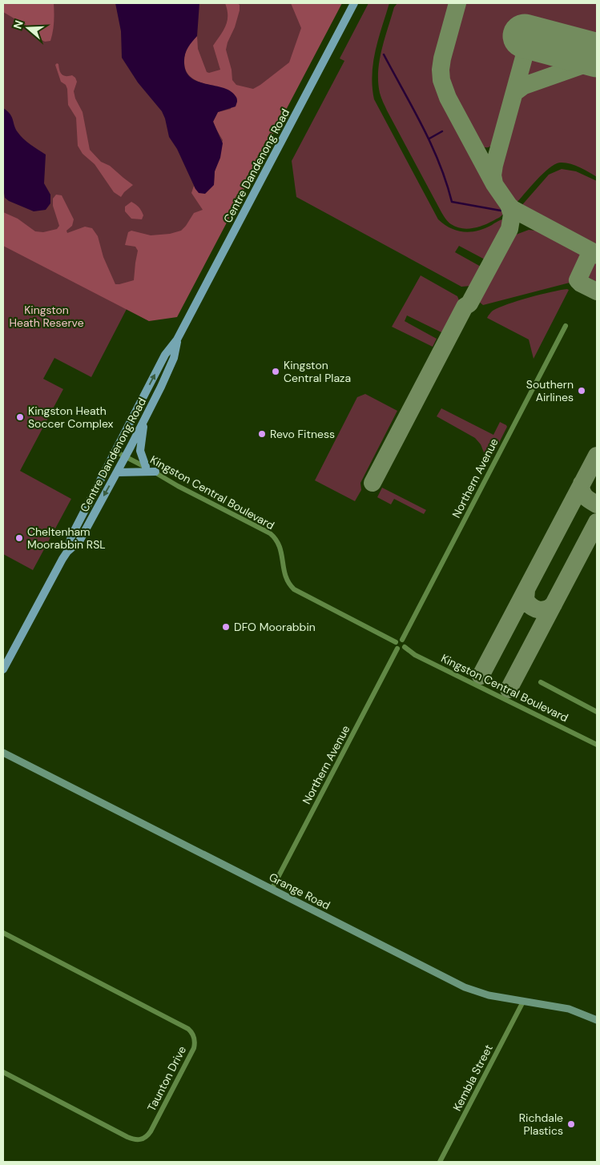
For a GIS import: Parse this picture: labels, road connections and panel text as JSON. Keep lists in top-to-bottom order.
{
  "streets": {
    "main road": ["Centre Dandenong Road", "Grange Road"],
    "street": [
      "Northern Avenue",
      "Kingston Central Boulevard",
      "Kembla Street",
      "Taunton Drive"
    ]
  },
  "crossings": [
    ["Centre Dandenong Road", "Kingston Central Boulevard"],
    ["Northern Avenue", "Kingston Central Boulevard"],
    ["Northern Avenue", "Grange Road"],
    ["Grange Road", "Kembla Street"]
  ],
  "parks": ["Kingston Heath Reserve"],
  "places": [
    "Kingston Central Plaza",
    "Southern Airlines",
    "Kingston Heath Soccer Complex",
    "Revo Fitness",
    "Cheltenham Moorabbin RSL",
    "DFO Moorabbin",
    "Richdale Plastics"
  ],
  "north": "left"
}
